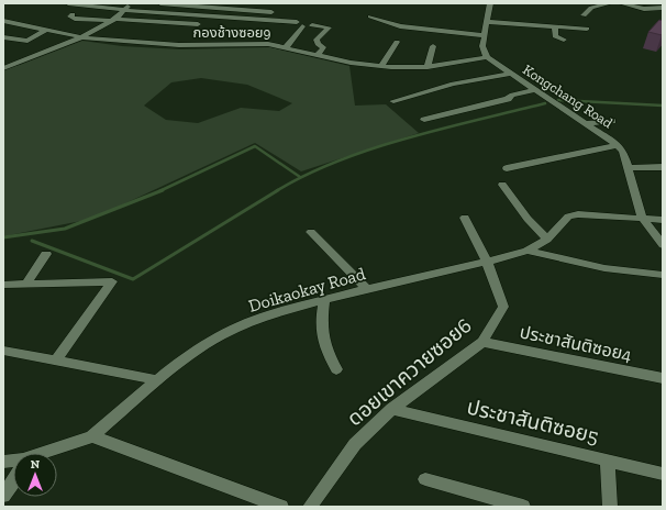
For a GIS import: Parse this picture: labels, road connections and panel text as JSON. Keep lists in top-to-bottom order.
{
  "streets": {
    "street": [
      "กองช้างซอย9",
      "Kongchang Road",
      "Doikaokay Road",
      "ประชาสันติซอย4",
      "ดอยเขาควายซอย6",
      "ประชาสันติซอย5"
    ]
  },
  "crossings": [
    ["กองช้างซอย9", "Kongchang Road"],
    ["Kongchang Road", "Doikaokay Road"],
    ["Doikaokay Road", "ดอยเขาควายซอย6"],
    ["ประชาสันติซอย4", "ดอยเขาควายซอย6"],
    ["ดอยเขาควายซอย6", "ประชาสันติซอย5"]
  ],
  "north": "top"
}
